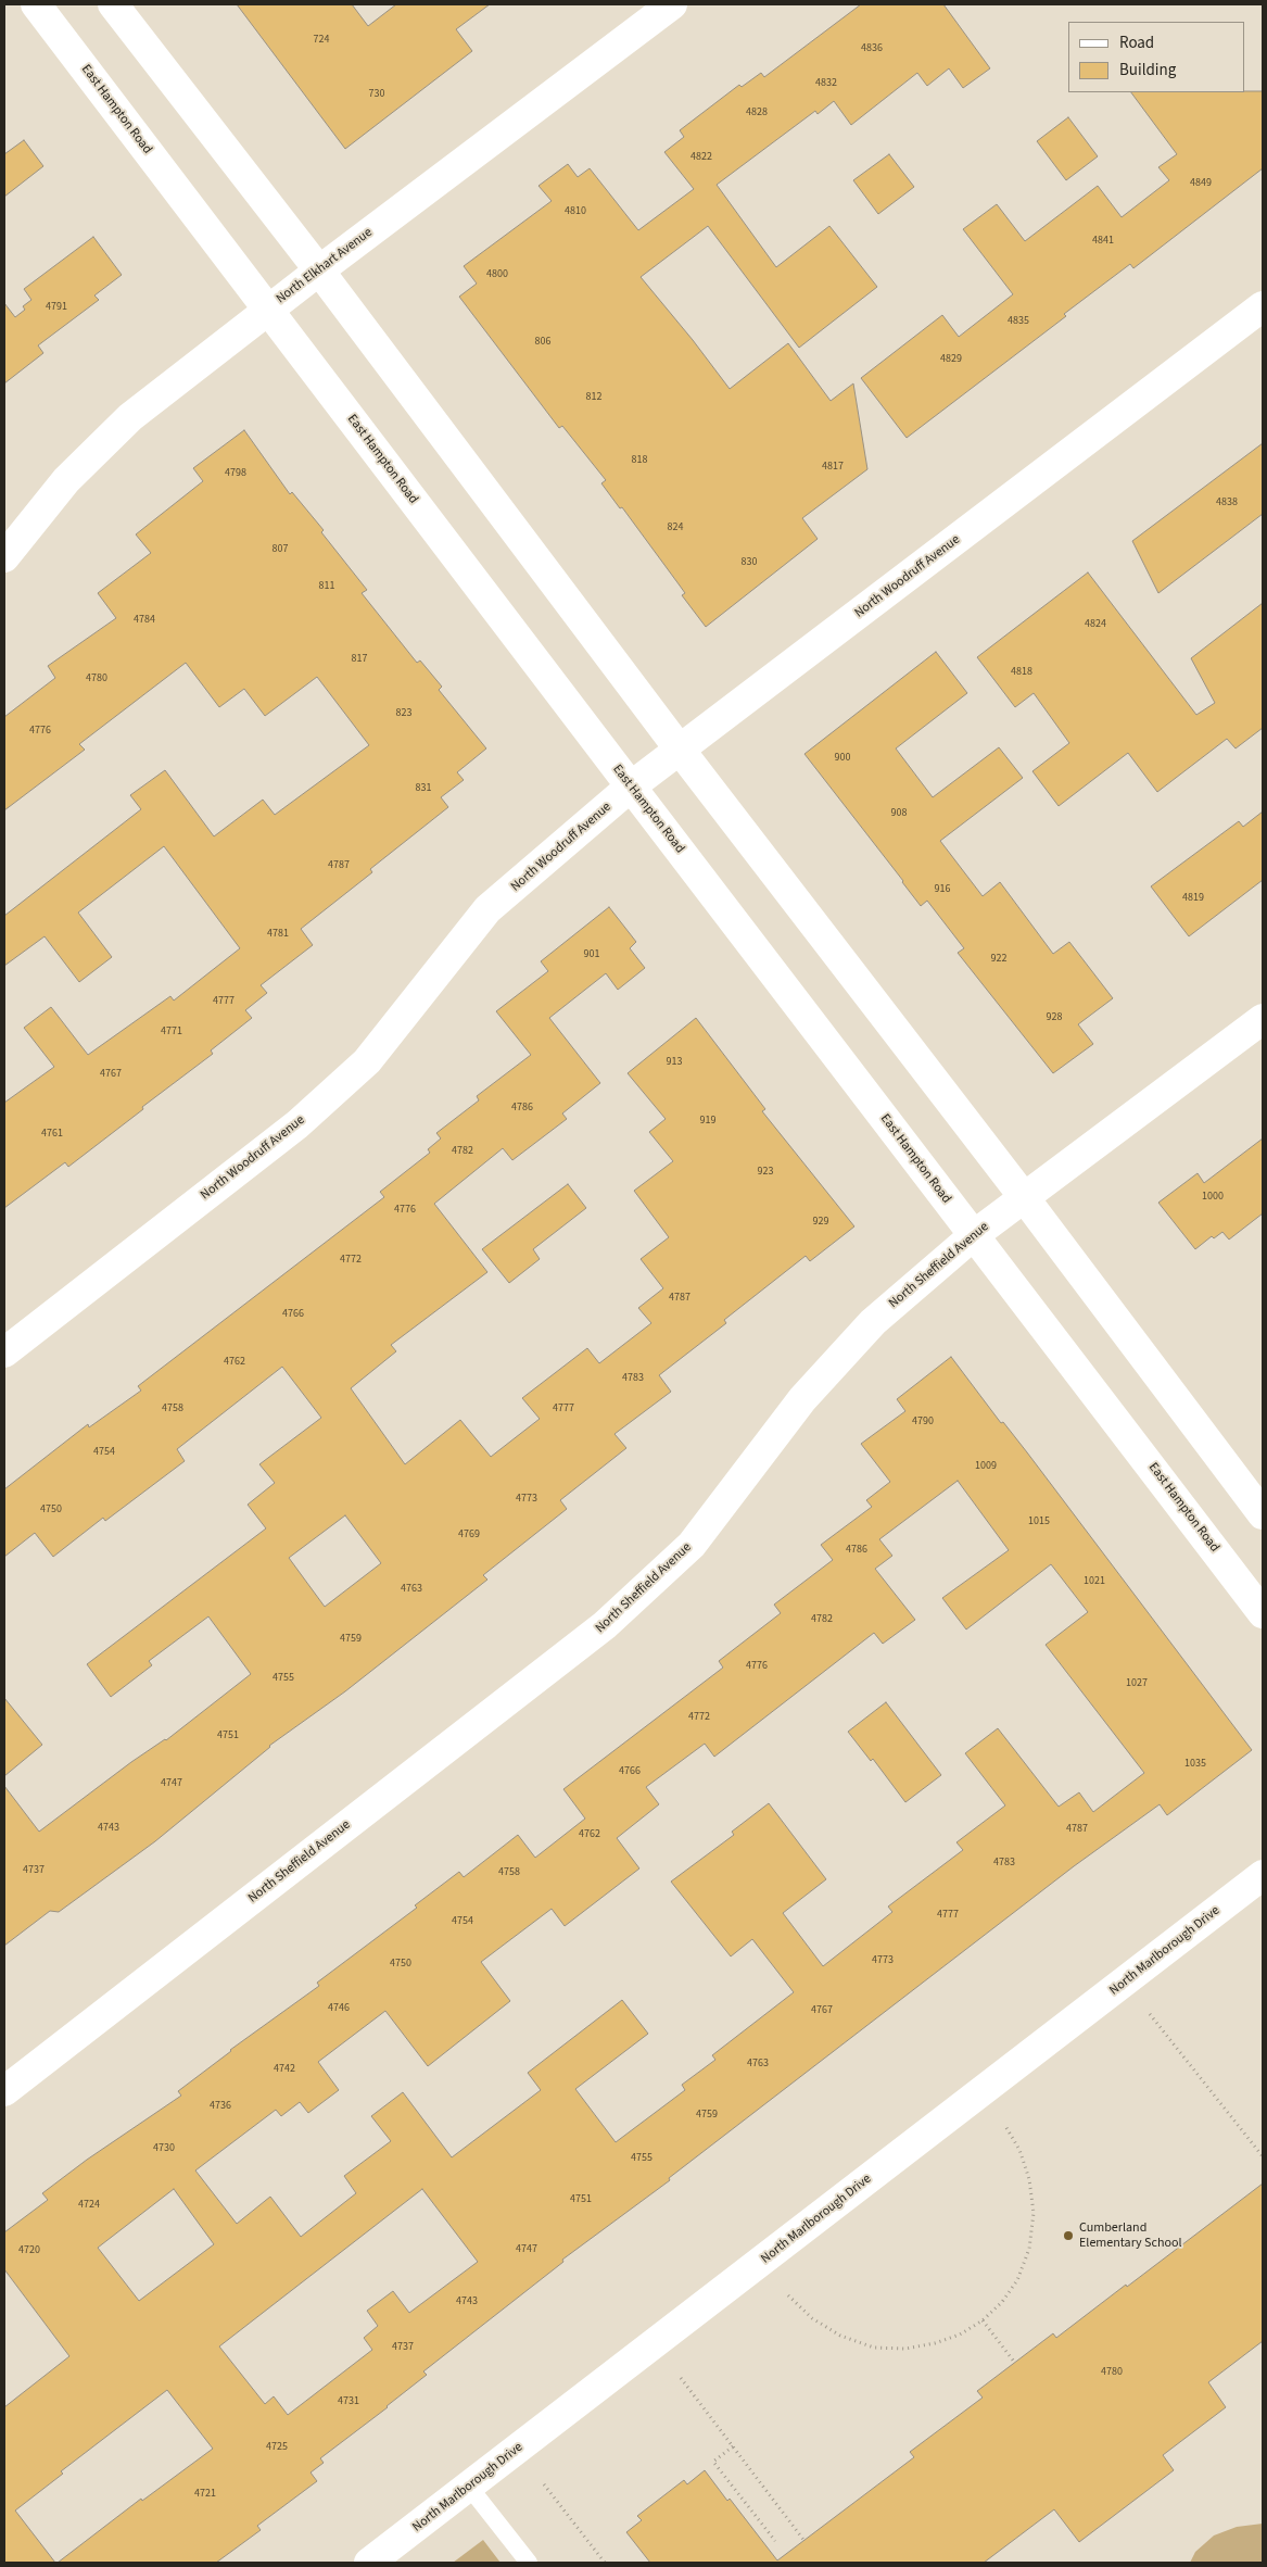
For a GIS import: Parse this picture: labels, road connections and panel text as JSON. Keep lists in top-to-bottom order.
{
  "streets": {
    "street": [
      "East Hampton Road",
      "North Elkhart Avenue",
      "North Woodruff Avenue",
      "North Sheffield Avenue",
      "North Marlborough Drive"
    ]
  },
  "crossings": [
    ["East Hampton Road", "North Elkhart Avenue"],
    ["East Hampton Road", "North Woodruff Avenue"],
    ["East Hampton Road", "North Sheffield Avenue"]
  ],
  "places": ["Cumberland Elementary School"],
  "house_numbers": [
    "724",
    "4836",
    "4832",
    "730",
    "4828",
    "4822",
    "4849",
    "4810",
    "4841",
    "4800",
    "4791",
    "4835",
    "806",
    "4829",
    "812",
    "818",
    "4817",
    "4798",
    "4838",
    "824",
    "807",
    "830",
    "811",
    "4784",
    "4824",
    "817",
    "4818",
    "4780",
    "823",
    "4776",
    "900",
    "831",
    "908",
    "4787",
    "916",
    "4819",
    "4781",
    "901",
    "922",
    "4777",
    "928",
    "4771",
    "913",
    "4767",
    "4786",
    "919",
    "4761",
    "4782",
    "923",
    "1000",
    "4776",
    "929",
    "4772",
    "4787",
    "4766",
    "4762",
    "4783",
    "4758",
    "4777",
    "4790",
    "4754",
    "1009",
    "4773",
    "4750",
    "1015",
    "4769",
    "4786",
    "1021",
    "4763",
    "4782",
    "4759",
    "4776",
    "4755",
    "1027",
    "4772",
    "4751",
    "1035",
    "4766",
    "4747",
    "4743",
    "4787",
    "4762",
    "4783",
    "4737",
    "4758",
    "4777",
    "4754",
    "4773",
    "4750",
    "4746",
    "4767",
    "4763",
    "4742",
    "4736",
    "4759",
    "4730",
    "4755",
    "4751",
    "4724",
    "4747",
    "4720",
    "4743",
    "4737",
    "4780",
    "4731",
    "4725",
    "4721"
  ],
  "legend": ["Road", "Building"]
}
